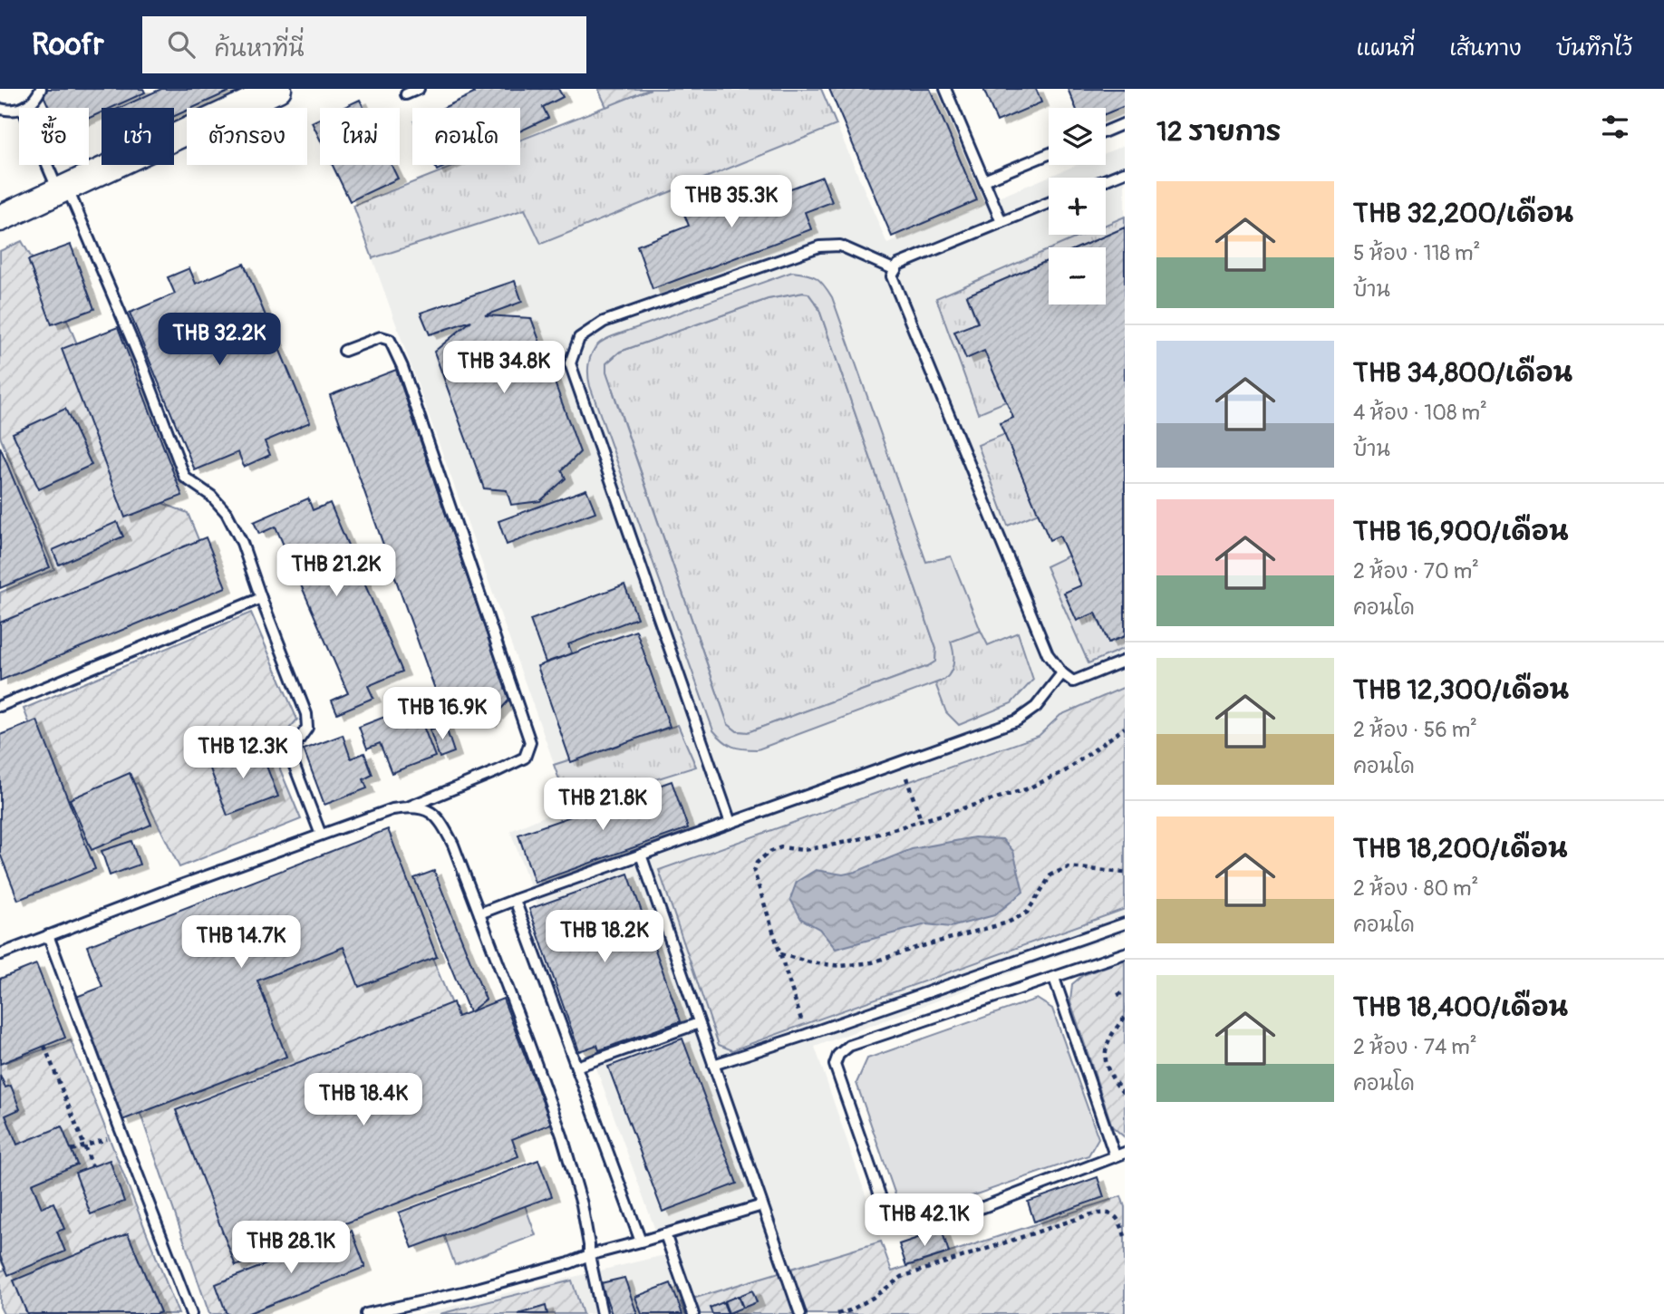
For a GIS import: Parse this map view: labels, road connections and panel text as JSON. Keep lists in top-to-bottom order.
{
  "page": {
    "header": "Roofr",
    "search": "ค้นหาที่นี่",
    "nav": ["แผนที่", "เส้นทาง", "บันทึกไว้"],
    "heading": "12 รายการ",
    "map_buttons": ["+", "−"],
    "chip": [
      "ซื้อ",
      "เช่า",
      "ตัวกรอง",
      "ใหม่",
      "คอนโด"
    ],
    "list": [
      {
        "name": "THB 32,200/เดือน",
        "note": "5 ห้อง · 118 m² · บ้าน"
      },
      {
        "name": "THB 34,800/เดือน",
        "note": "4 ห้อง · 108 m² · บ้าน"
      },
      {
        "name": "THB 16,900/เดือน",
        "note": "2 ห้อง · 70 m² · คอนโด"
      },
      {
        "name": "THB 12,300/เดือน",
        "note": "2 ห้อง · 56 m² · คอนโด"
      },
      {
        "name": "THB 18,200/เดือน",
        "note": "2 ห้อง · 80 m² · คอนโด"
      },
      {
        "name": "THB 18,400/เดือน",
        "note": "2 ห้อง · 74 m² · คอนโด"
      }
    ],
    "price": [
      "THB 35.3K",
      "THB 32.2K",
      "THB 34.8K",
      "THB 21.2K",
      "THB 16.9K",
      "THB 12.3K",
      "THB 21.8K",
      "THB 18.2K",
      "THB 14.7K",
      "THB 18.4K",
      "THB 42.1K",
      "THB 28.1K"
    ]
  }
}
